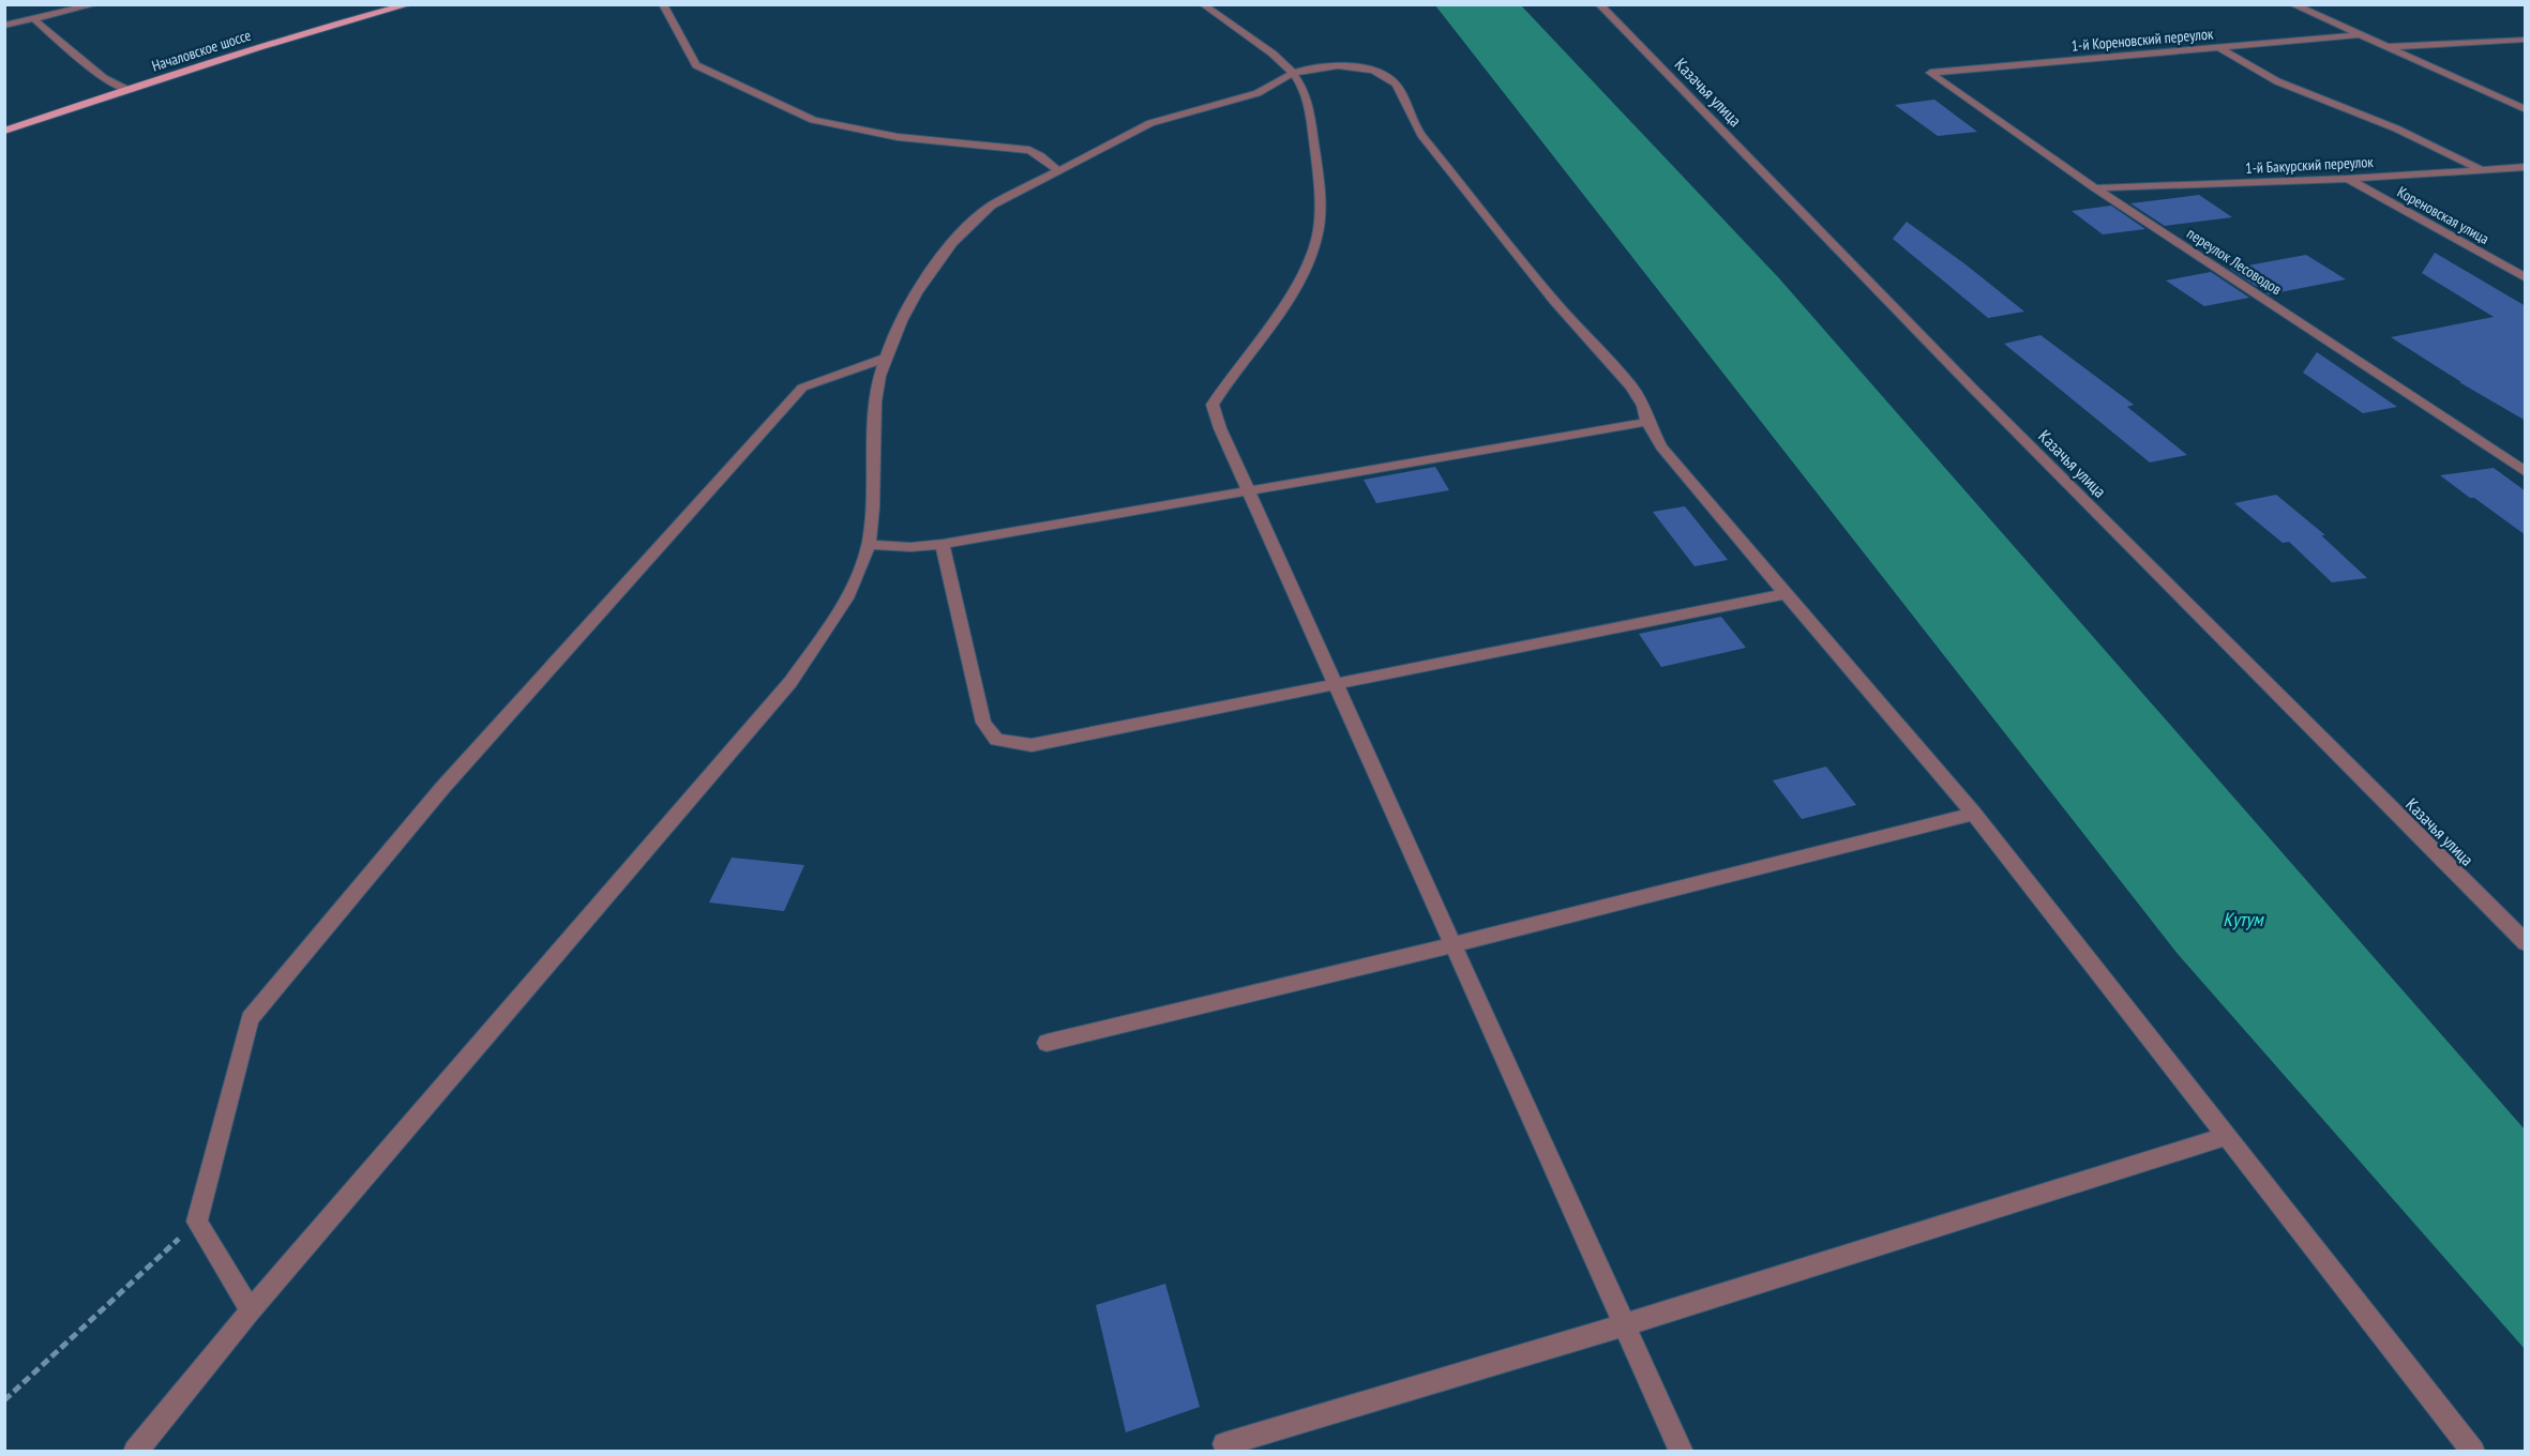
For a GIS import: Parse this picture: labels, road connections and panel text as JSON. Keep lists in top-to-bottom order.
{
  "streets": {
    "main road": ["Началовское шоссе"],
    "street": [
      "1-й Кореновский переулок",
      "Казачья улица",
      "1-й Бакурский переулок",
      "Кореновская улица",
      "переулок Лесоводов"
    ]
  },
  "crossings": [
    ["1-й Кореновский переулок", "переулок Лесоводов"],
    ["1-й Бакурский переулок", "Кореновская улица"],
    ["1-й Бакурский переулок", "переулок Лесоводов"]
  ],
  "water": ["Кутум"]
}
